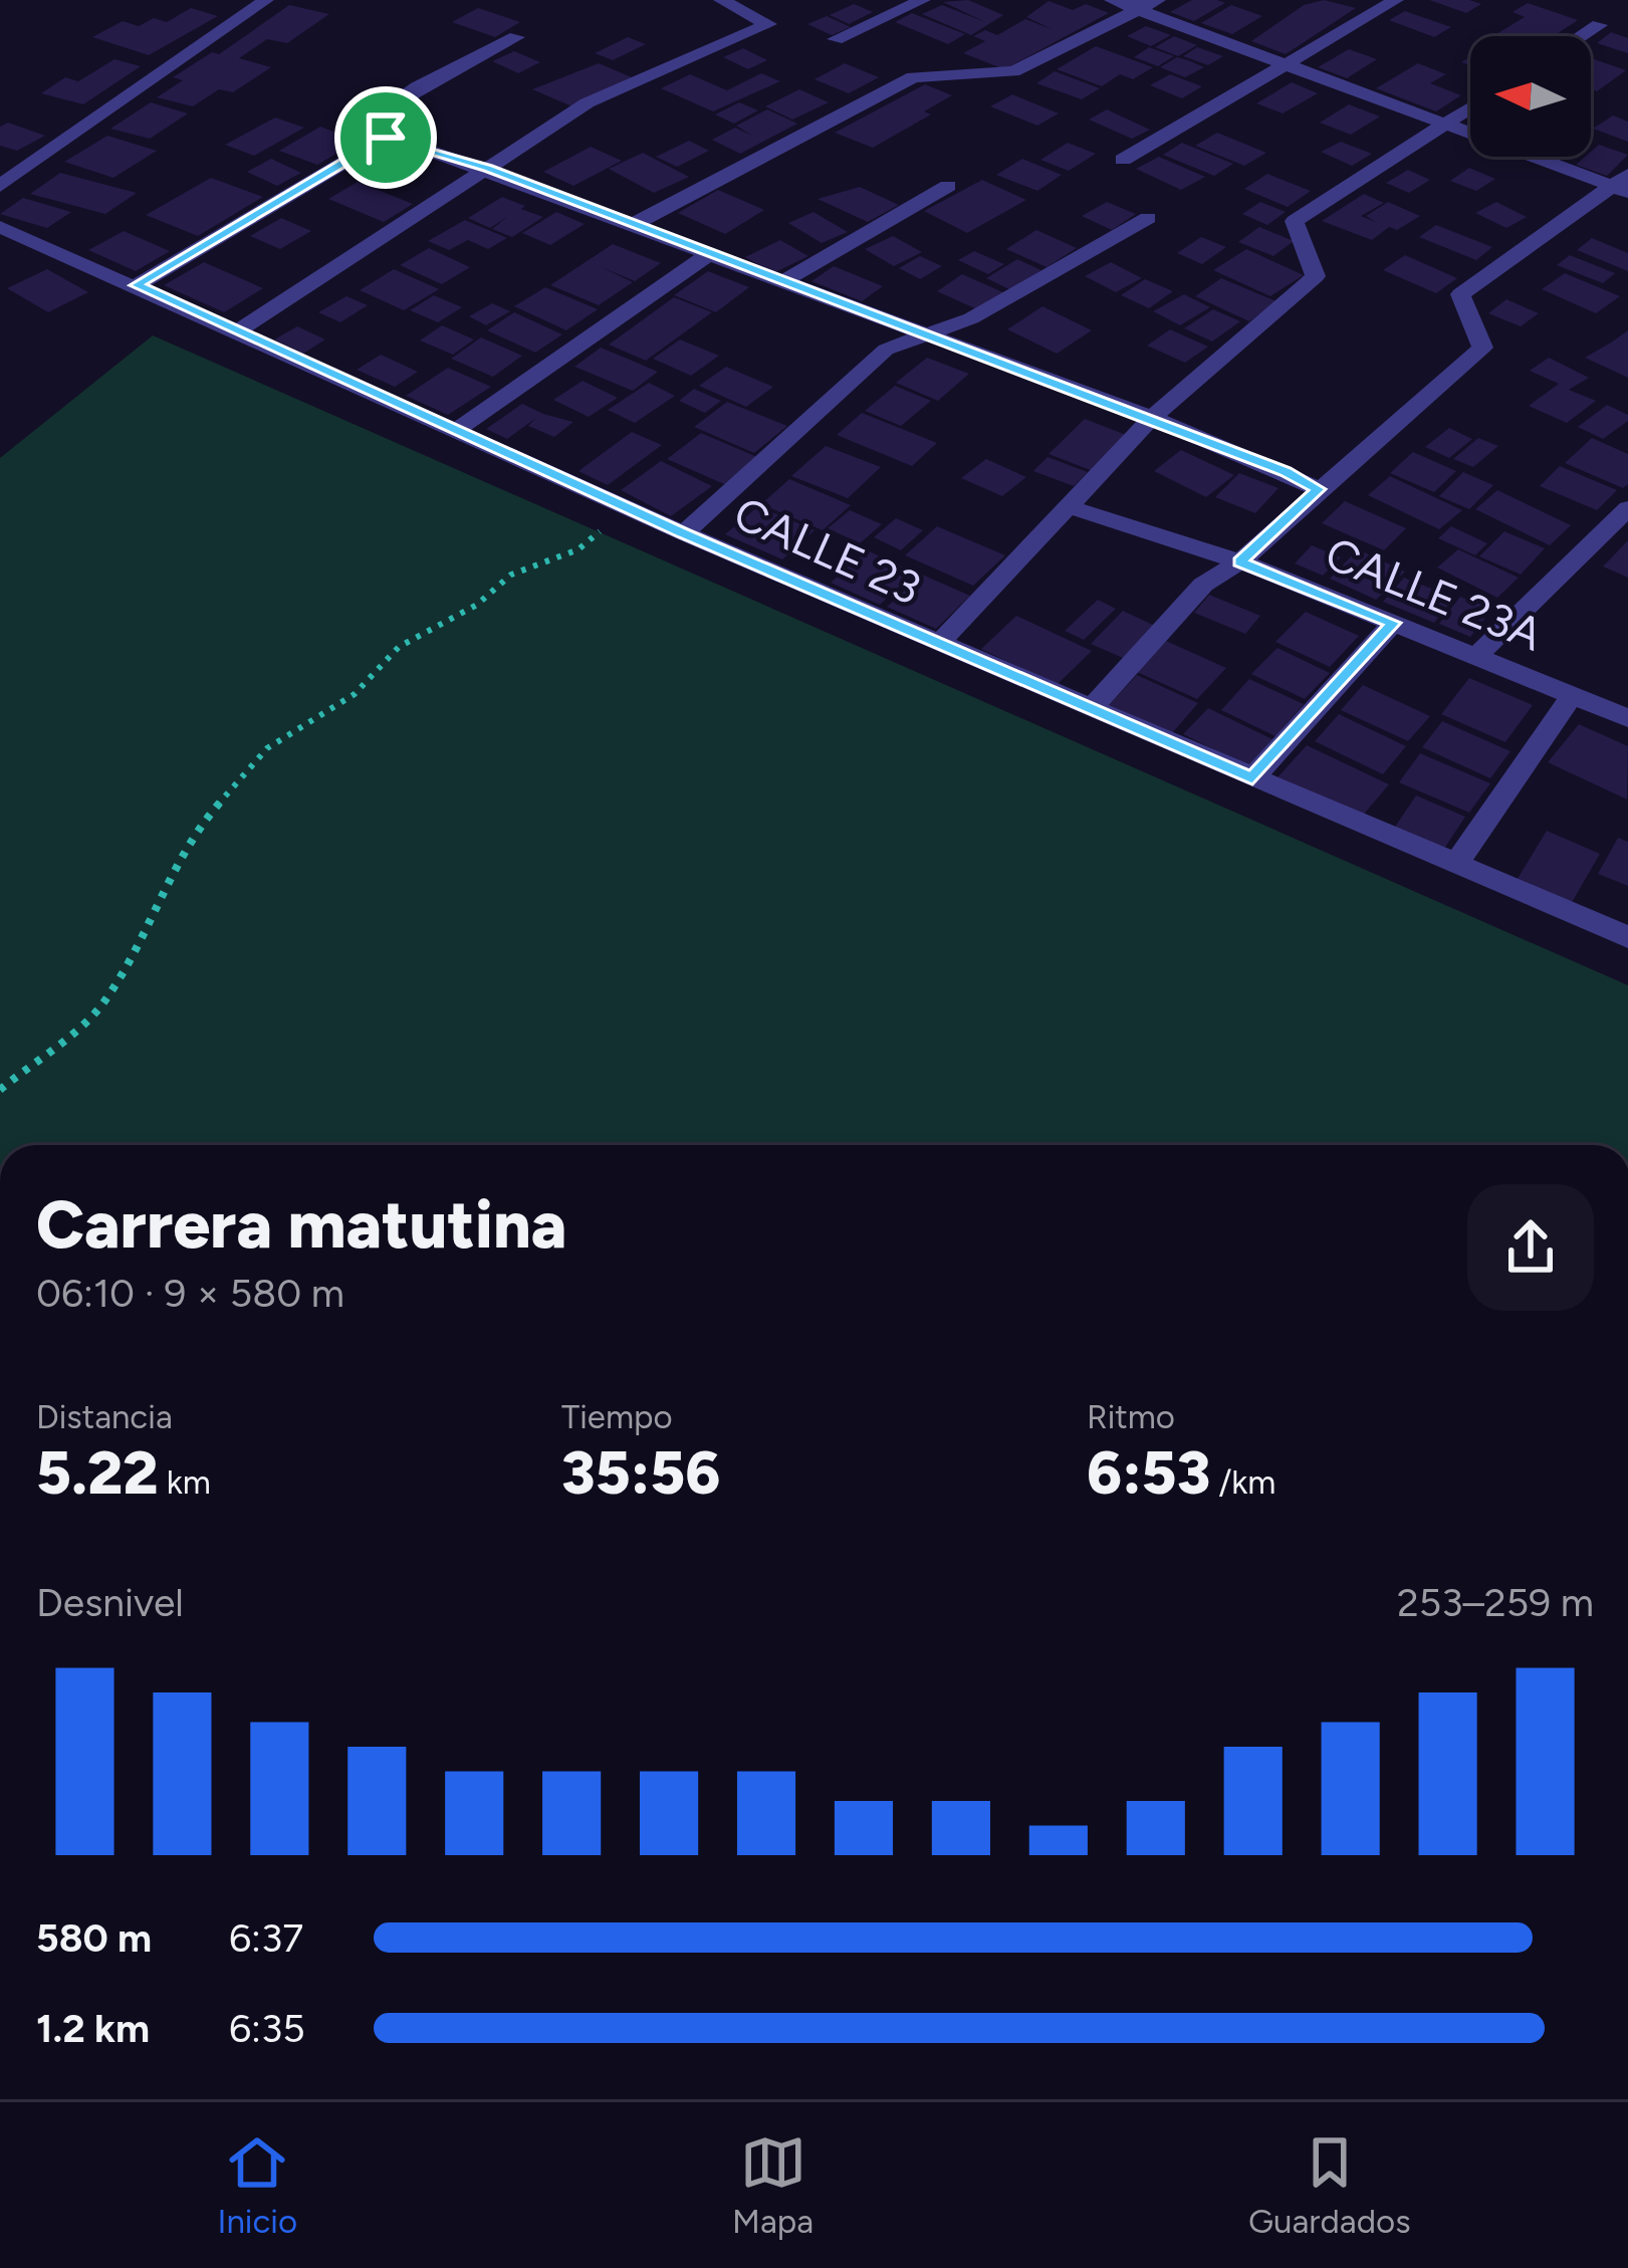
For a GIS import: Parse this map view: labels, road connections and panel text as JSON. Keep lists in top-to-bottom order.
{
  "streets": {
    "street": ["CALLE 23", "CALLE 23A"]
  },
  "north": "left",
  "page": {
    "heading": ["Carrera matutina", "06:10 · 9 × 580 m"],
    "stats": [
      ["Distancia", "5.22 km"],
      ["Tiempo", "35:56"],
      ["Ritmo", "6:53 /km"]
    ],
    "chart": ["Desnivel", "253–259 m"],
    "list": [
      {
        "name": "580 m",
        "note": "6:37"
      },
      {
        "name": "1.2 km",
        "note": "6:35"
      }
    ],
    "tabs": ["Inicio", "Mapa", "Guardados"]
  }
}
